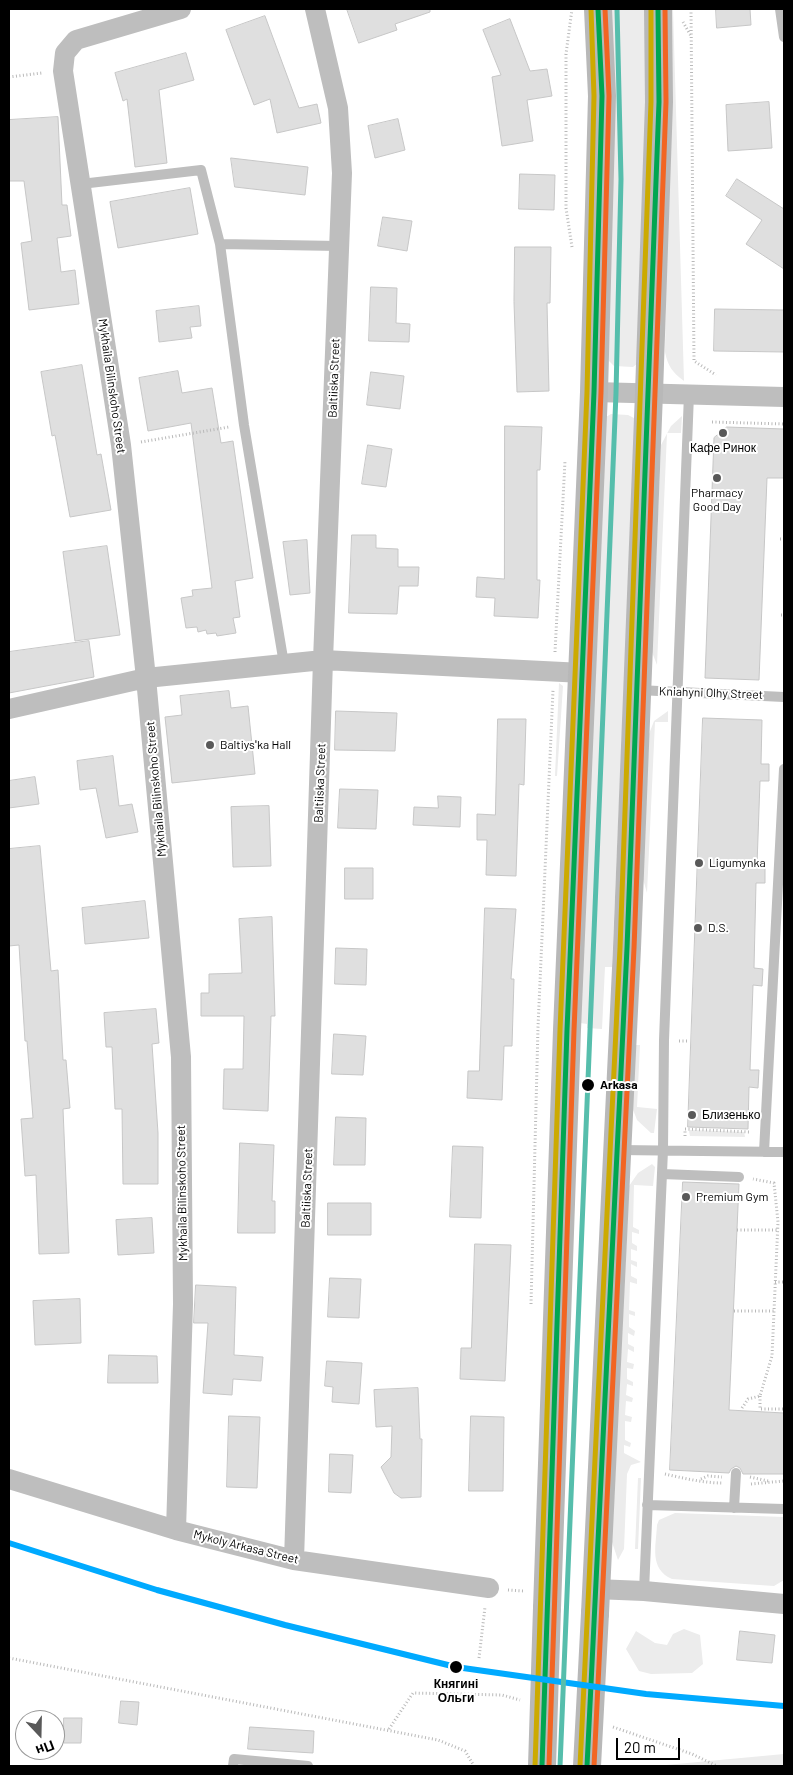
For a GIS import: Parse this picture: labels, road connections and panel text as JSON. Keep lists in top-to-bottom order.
{
  "streets": {
    "street": ["Baltiiska Street", "Mykhaila Bilinskoho Street", "Mykoly Arkasa Street"],
    "lane": ["Kniahyni Olhy Street"]
  },
  "crossings": [
    ["Baltiiska Street", "Mykoly Arkasa Street"],
    ["Mykhaila Bilinskoho Street", "Mykoly Arkasa Street"]
  ],
  "places": [
    "Кафе Ринок",
    "Pharmacy Good Day",
    "Baltiysʹka Hall",
    "Ligumynka",
    "D.S.",
    "Arkasa",
    "Близенько",
    "Premium Gym",
    "Княгині Ольги"
  ],
  "scale_bar": "20 m",
  "north": "bottom"
}
